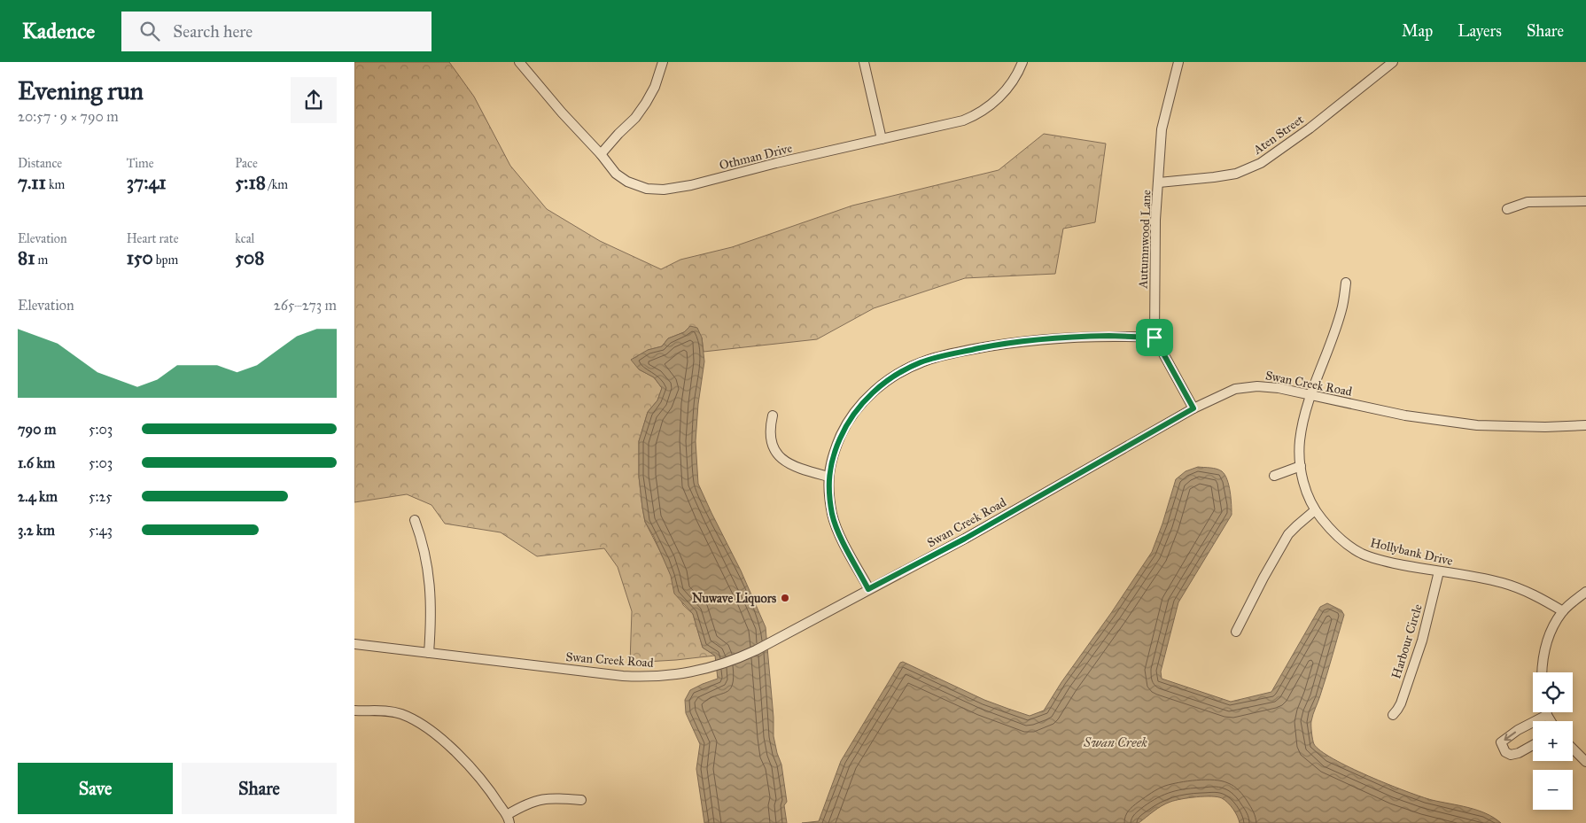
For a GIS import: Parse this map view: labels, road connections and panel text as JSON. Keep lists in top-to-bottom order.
{
  "streets": {
    "street": [
      "Aten Street",
      "Othman Drive",
      "Autumnwood Lane",
      "Swan Creek Road",
      "Hollybank Drive",
      "Harbour Circle"
    ]
  },
  "crossings": [
    ["Aten Street", "Autumnwood Lane"],
    ["Autumnwood Lane", "Swan Creek Road"],
    ["Swan Creek Road", "Hollybank Drive"],
    ["Hollybank Drive", "Harbour Circle"]
  ],
  "water": ["Swan Creek"],
  "places": ["Nuwave Liquors"],
  "page": {
    "header": "Kadence",
    "search": "Search here",
    "nav": ["Map", "Layers", "Share"],
    "heading": ["Evening run", "20:57 · 9 × 790 m"],
    "stats": [
      ["Distance", "7.11 km"],
      ["Time", "37:41"],
      ["Pace", "5:18 /km"],
      ["Elevation", "81 m"],
      ["Heart rate", "150 bpm"],
      ["kcal", "508"]
    ],
    "chart": ["Elevation", "265–273 m"],
    "list": [
      {
        "name": "790 m",
        "note": "5:03"
      },
      {
        "name": "1.6 km",
        "note": "5:03"
      },
      {
        "name": "2.4 km",
        "note": "5:25"
      },
      {
        "name": "3.2 km",
        "note": "5:43"
      }
    ],
    "map_buttons": ["+", "−"],
    "buttons": ["Save", "Share"]
  }
}
